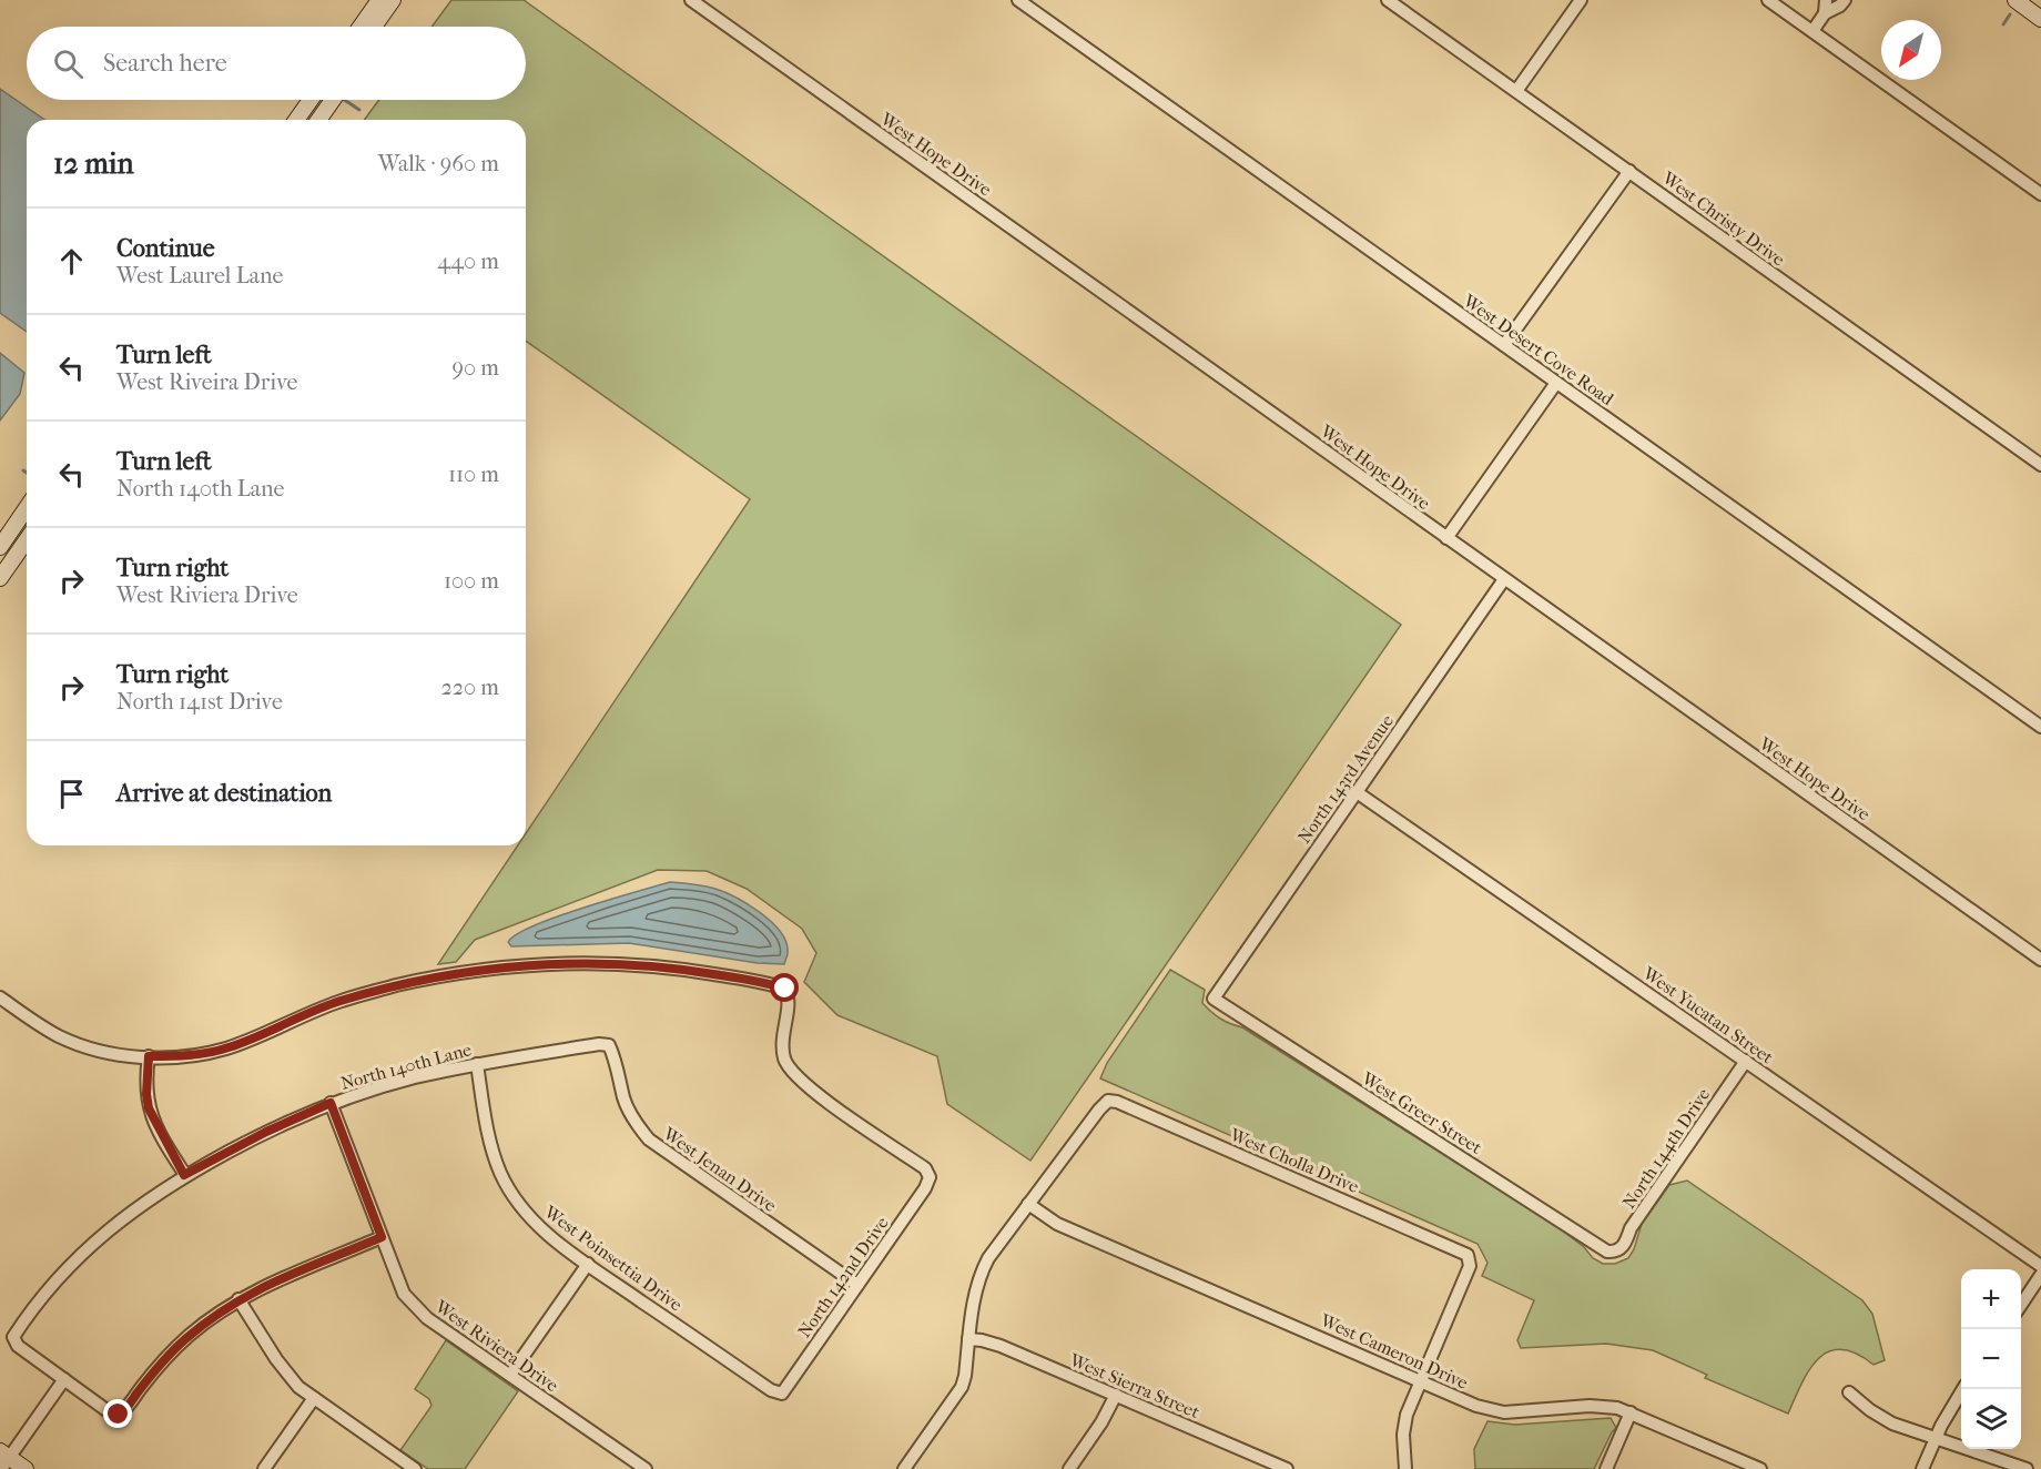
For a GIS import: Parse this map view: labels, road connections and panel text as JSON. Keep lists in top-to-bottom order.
{
  "streets": {
    "street": [
      "West Hope Drive",
      "West Christy Drive",
      "West Desert Cove Road",
      "North 143rd Avenue",
      "West Yucatan Street",
      "North 140th Lane",
      "West Greer Street",
      "North 144th Drive",
      "West Cholla Drive",
      "West Jenan Drive",
      "West Poinsettia Drive",
      "North 142nd Drive",
      "West Riviera Drive",
      "West Cameron Drive",
      "West Sierra Street"
    ]
  },
  "crossings": [
    ["West Hope Drive", "North 143rd Avenue"],
    ["North 143rd Avenue", "West Yucatan Street"],
    ["North 143rd Avenue", "West Greer Street"],
    ["West Yucatan Street", "North 144th Drive"],
    ["North 140th Lane", "West Jenan Drive"],
    ["North 140th Lane", "West Poinsettia Drive"],
    ["North 140th Lane", "West Riviera Drive"],
    ["West Greer Street", "North 144th Drive"],
    ["West Cholla Drive", "West Cameron Drive"],
    ["West Jenan Drive", "North 142nd Drive"],
    ["West Poinsettia Drive", "North 142nd Drive"]
  ],
  "north": "bottom left",
  "page": {
    "search": "Search here",
    "heading": ["12 min", "Walk · 960 m"],
    "list": [
      ["Continue", "West Laurel Lane", "440 m"],
      ["Turn left", "West Riveira Drive", "90 m"],
      ["Turn left", "North 140th Lane", "110 m"],
      ["Turn right", "West Riviera Drive", "100 m"],
      ["Turn right", "North 141st Drive", "220 m"],
      "Arrive at destination"
    ],
    "map_buttons": ["+", "−"]
  }
}
